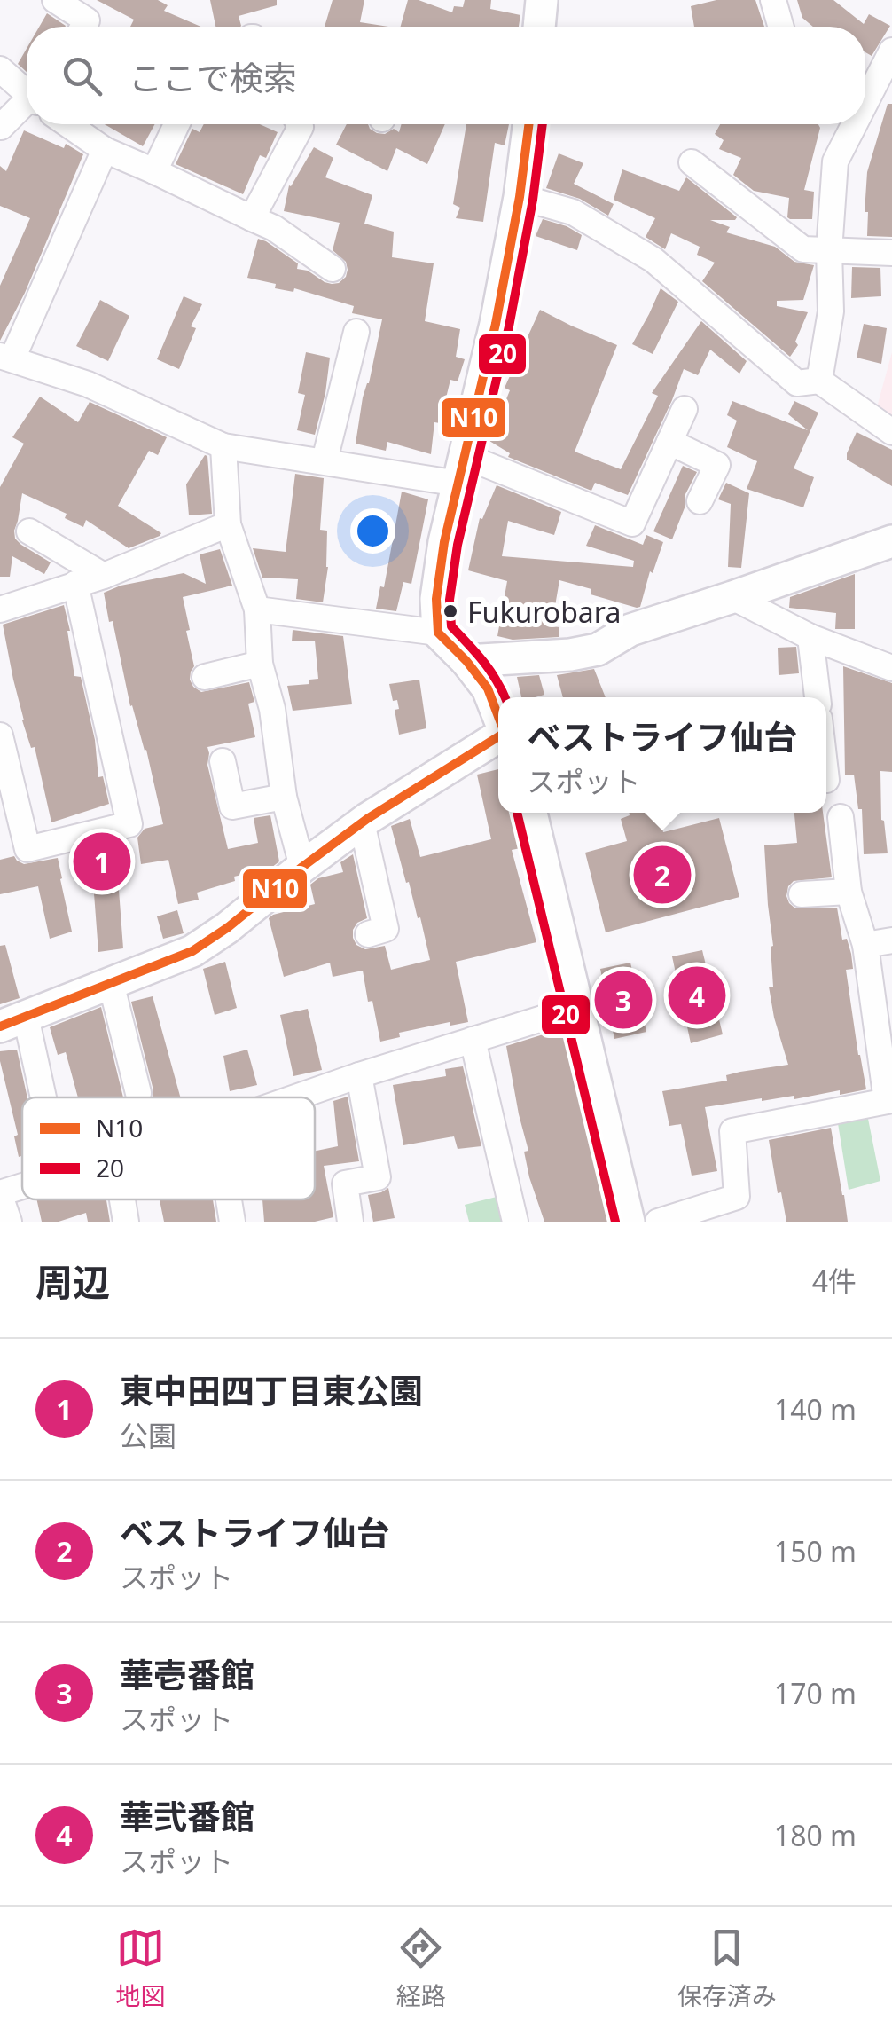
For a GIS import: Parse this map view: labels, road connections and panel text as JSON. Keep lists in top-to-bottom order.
{
  "places": ["Fukurobara"],
  "lines": ["transit line N10", "transit line 20"],
  "legend": ["N10", "20"],
  "page": {
    "search": "ここで検索",
    "popup": ["ベストライフ仙台", "スポット"],
    "pins": [
      "1",
      "2",
      "4",
      "3"
    ],
    "heading": ["周辺", "4件"],
    "list": [
      {
        "mark": "1",
        "name": "東中田四丁目東公園",
        "note": "公園",
        "value": "140 m"
      },
      {
        "mark": "2",
        "name": "ベストライフ仙台",
        "note": "スポット",
        "value": "150 m"
      },
      {
        "mark": "3",
        "name": "華壱番館",
        "note": "スポット",
        "value": "170 m"
      },
      {
        "mark": "4",
        "name": "華弐番館",
        "note": "スポット",
        "value": "180 m"
      }
    ],
    "nav": ["地図", "経路", "保存済み"]
  }
}
